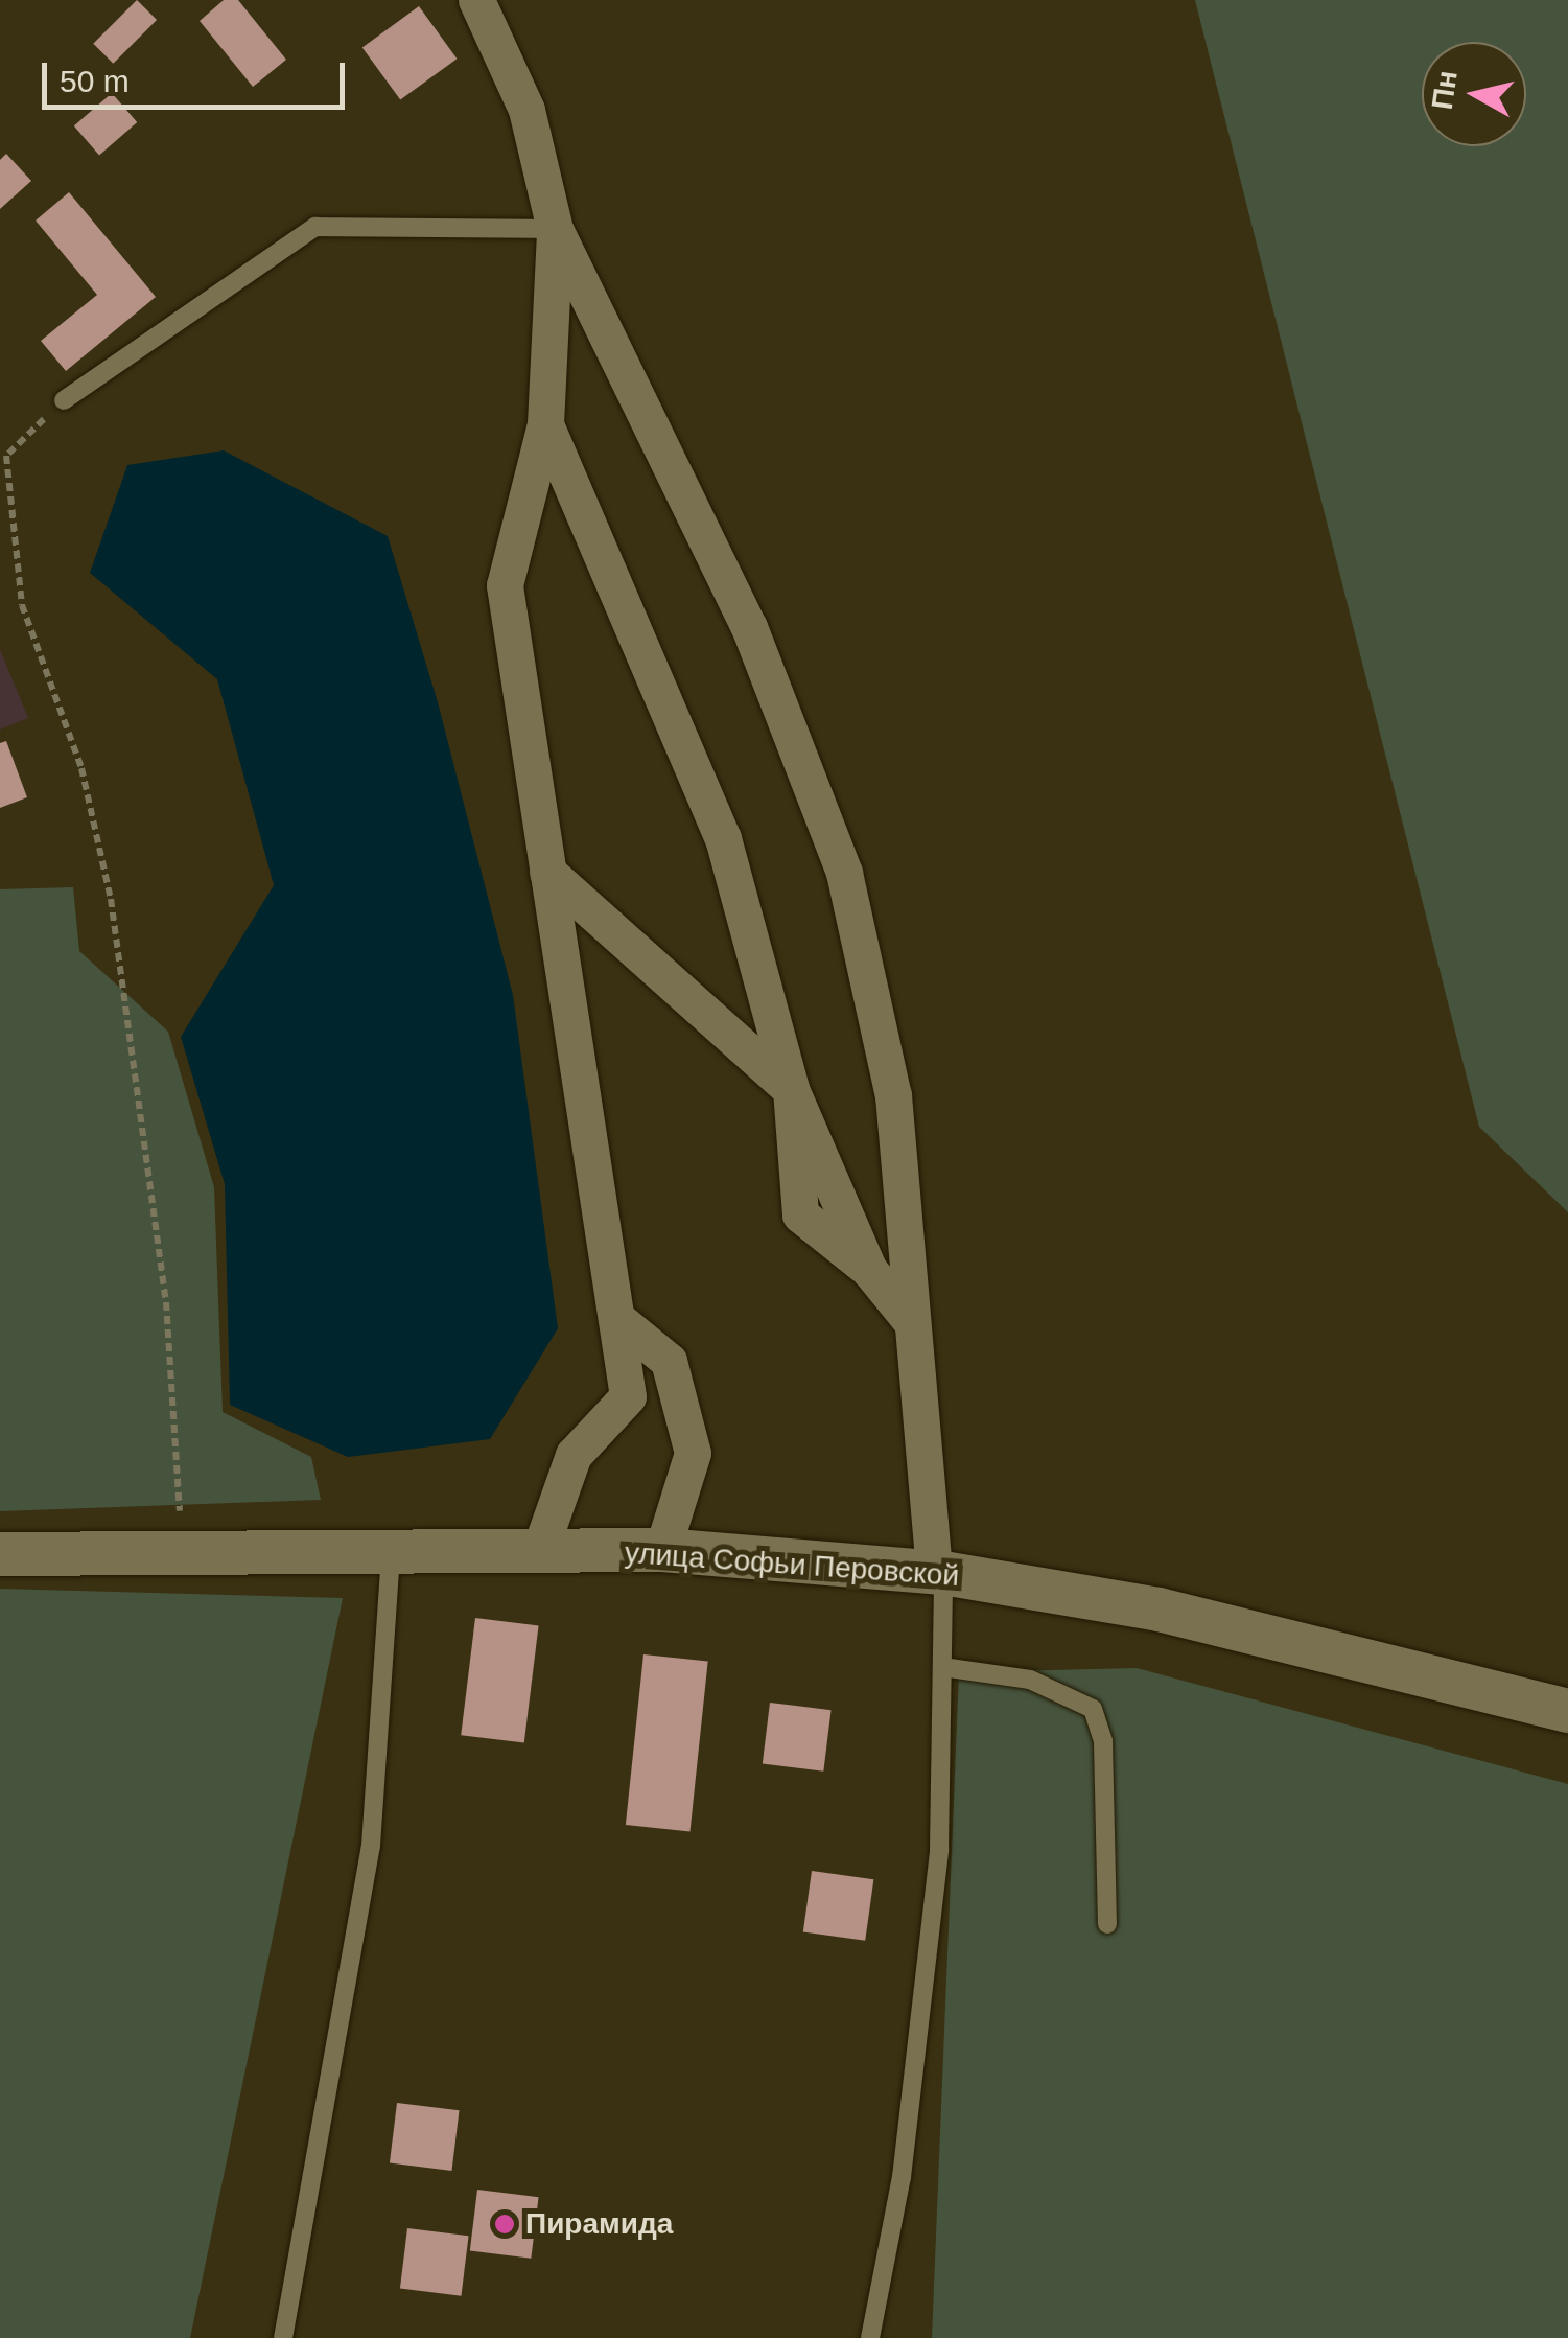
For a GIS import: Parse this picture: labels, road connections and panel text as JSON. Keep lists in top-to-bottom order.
{
  "streets": {
    "street": ["улица Софьи Перовской"]
  },
  "places": ["Пирамида"],
  "scale_bar": "50 m",
  "north": "left"
}
